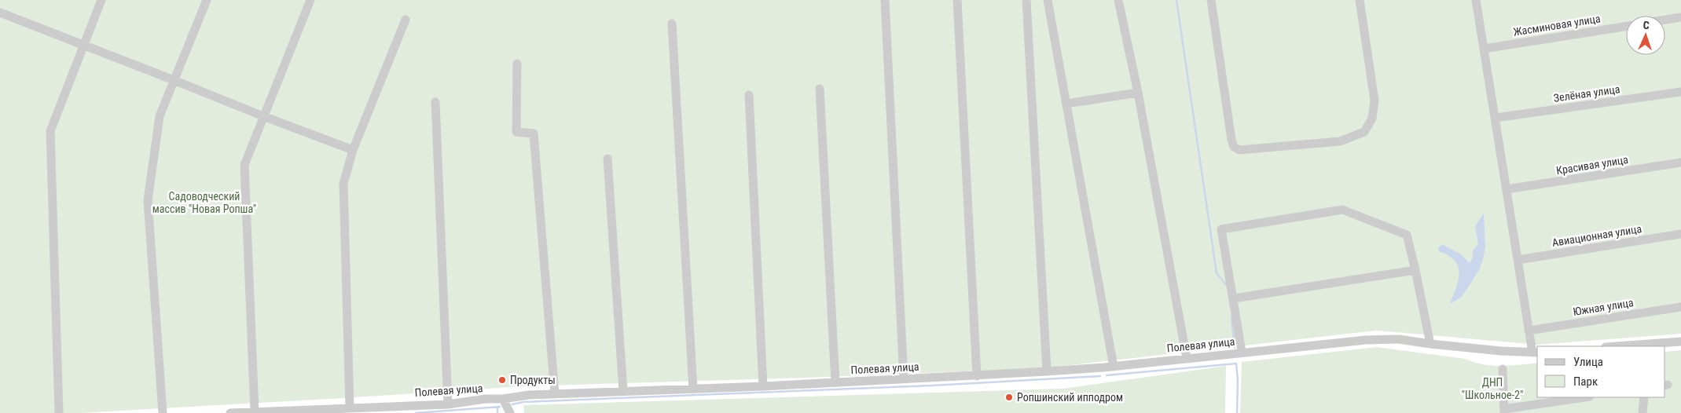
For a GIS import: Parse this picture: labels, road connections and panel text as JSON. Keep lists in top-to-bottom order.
{
  "streets": {
    "street": [
      "Жасминовая улица",
      "Зелёная улица",
      "Красивая улица",
      "Авиационная улица",
      "Южная улица",
      "Полевая улица"
    ]
  },
  "parks": ["Садоводческий массив \"Новая Ропша\"", "ДНП \"Школьное-2\""],
  "places": ["Продукты", "Ропшинский ипподром"],
  "legend": ["Улица", "Парк"],
  "north": "top"
}
